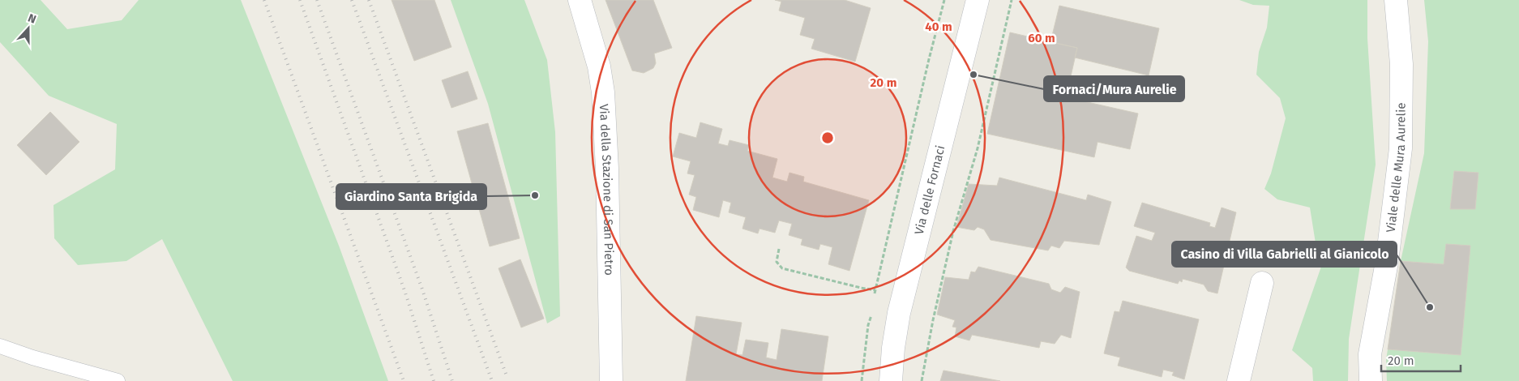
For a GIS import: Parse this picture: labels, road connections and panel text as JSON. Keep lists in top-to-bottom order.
{
  "streets": {
    "street": ["Viale delle Mura Aurelie", "Via della Stazione di San Pietro", "Via delle Fornaci"]
  },
  "places": ["Fornaci/Mura Aurelie", "Giardino Santa Brigida", "Casino di Villa Gabrielli al Gianicolo"],
  "scale_bar": "20 m",
  "north": "top",
  "rings": ["40 m", "60 m", "20 m"]
}
